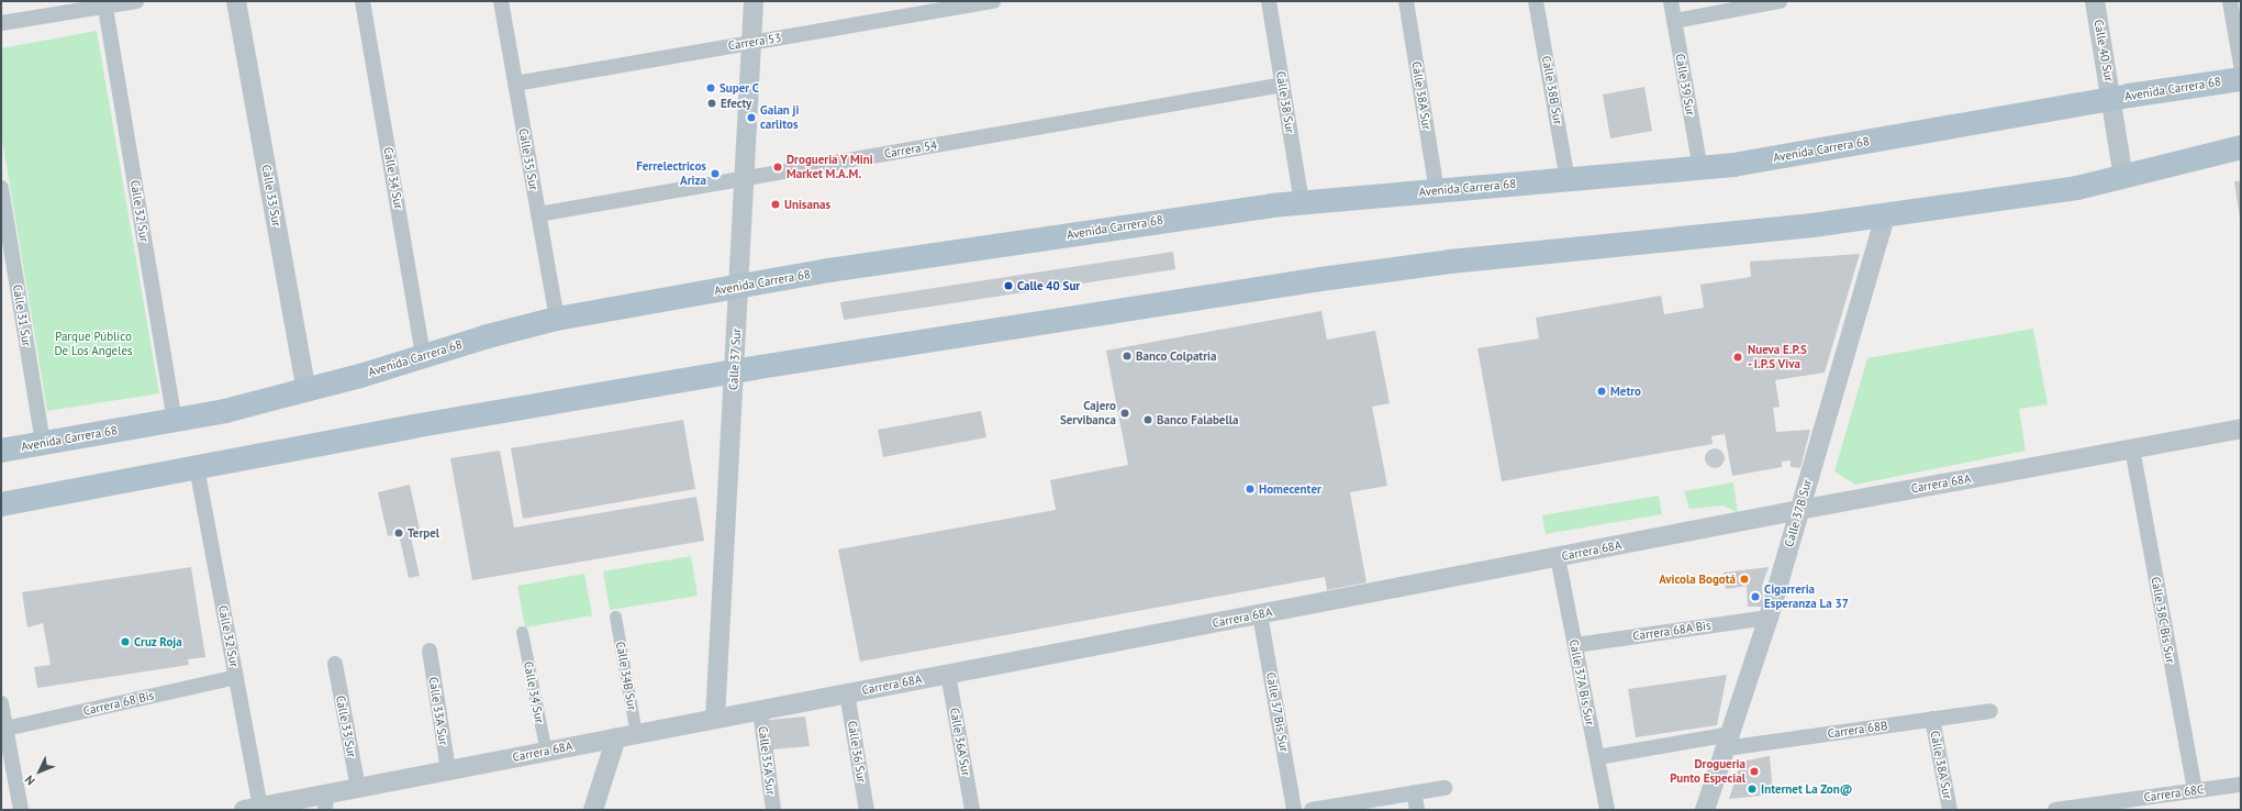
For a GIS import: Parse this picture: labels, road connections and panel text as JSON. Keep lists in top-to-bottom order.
{
  "streets": {
    "main road": ["Avenida Carrera 68"],
    "street": [
      "Carrera 53",
      "Calle 40 Sur",
      "Calle 39 Sur",
      "Calle 38B Sur",
      "Calle 38A Sur",
      "Calle 38 Sur",
      "Carrera 54",
      "Calle 35 Sur",
      "Calle 34 Sur",
      "Calle 33 Sur",
      "Calle 32 Sur",
      "Calle 31 Sur",
      "Calle 37 Sur",
      "Carrera 68A",
      "Calle 37B Sur",
      "Calle 38C Bis Sur",
      "Carrera 68A Bis",
      "Calle 34B Sur",
      "Calle 37A Bis Sur",
      "Carrera 68 Bis",
      "Calle 33A Sur",
      "Calle 37 Bis Sur",
      "Carrera 68B",
      "Calle 36A Sur",
      "Calle 36 Sur",
      "Calle 35A Sur",
      "Carrera 68C"
    ]
  },
  "crossings": [
    ["Carrera 53", "Calle 35 Sur"],
    ["Carrera 53", "Calle 37 Sur"],
    ["Calle 40 Sur", "Avenida Carrera 68"],
    ["Calle 39 Sur", "Avenida Carrera 68"],
    ["Avenida Carrera 68", "Calle 38B Sur"],
    ["Avenida Carrera 68", "Calle 38A Sur"],
    ["Avenida Carrera 68", "Calle 38 Sur"],
    ["Avenida Carrera 68", "Calle 35 Sur"],
    ["Avenida Carrera 68", "Calle 34 Sur"],
    ["Avenida Carrera 68", "Calle 33 Sur"],
    ["Avenida Carrera 68", "Calle 32 Sur"],
    ["Avenida Carrera 68", "Calle 31 Sur"],
    ["Avenida Carrera 68", "Calle 37 Sur"],
    ["Calle 38A Sur", "Carrera 68B"],
    ["Calle 38 Sur", "Carrera 54"],
    ["Carrera 54", "Calle 35 Sur"],
    ["Carrera 54", "Calle 37 Sur"],
    ["Calle 34 Sur", "Carrera 68A"],
    ["Calle 33 Sur", "Carrera 68A"],
    ["Calle 32 Sur", "Carrera 68A"],
    ["Calle 32 Sur", "Carrera 68 Bis"],
    ["Calle 37 Sur", "Carrera 68A"],
    ["Carrera 68A", "Calle 37B Sur"],
    ["Carrera 68A", "Calle 38C Bis Sur"],
    ["Carrera 68A", "Calle 34B Sur"],
    ["Carrera 68A", "Calle 37A Bis Sur"],
    ["Carrera 68A", "Calle 33A Sur"],
    ["Carrera 68A", "Calle 37 Bis Sur"],
    ["Carrera 68A", "Calle 36A Sur"],
    ["Carrera 68A", "Calle 36 Sur"],
    ["Carrera 68A", "Calle 35A Sur"],
    ["Calle 37B Sur", "Carrera 68A Bis"],
    ["Calle 37B Sur", "Carrera 68B"],
    ["Calle 38C Bis Sur", "Carrera 68C"],
    ["Carrera 68A Bis", "Calle 37A Bis Sur"],
    ["Calle 37A Bis Sur", "Carrera 68B"]
  ],
  "parks": ["Parque Público De Los Angeles"],
  "places": [
    "Super C",
    "Efecty",
    "Galan ji carlitos",
    "Drogueria Y Mini Market M.A.M.",
    "Ferrelectricos Ariza",
    "Unisanas",
    "Calle 40 Sur",
    "Banco Colpatria",
    "Nueva E.P.S - I.P.S Viva",
    "Metro",
    "Cajero Servibanca",
    "Banco Falabella",
    "Homecenter",
    "Terpel",
    "Avicola Bogotá",
    "Cigarreria Esperanza La 37",
    "Cruz Roja",
    "Drogueria Punto Especial",
    "Internet La Zon@"
  ],
  "north": "bottom left"
}
